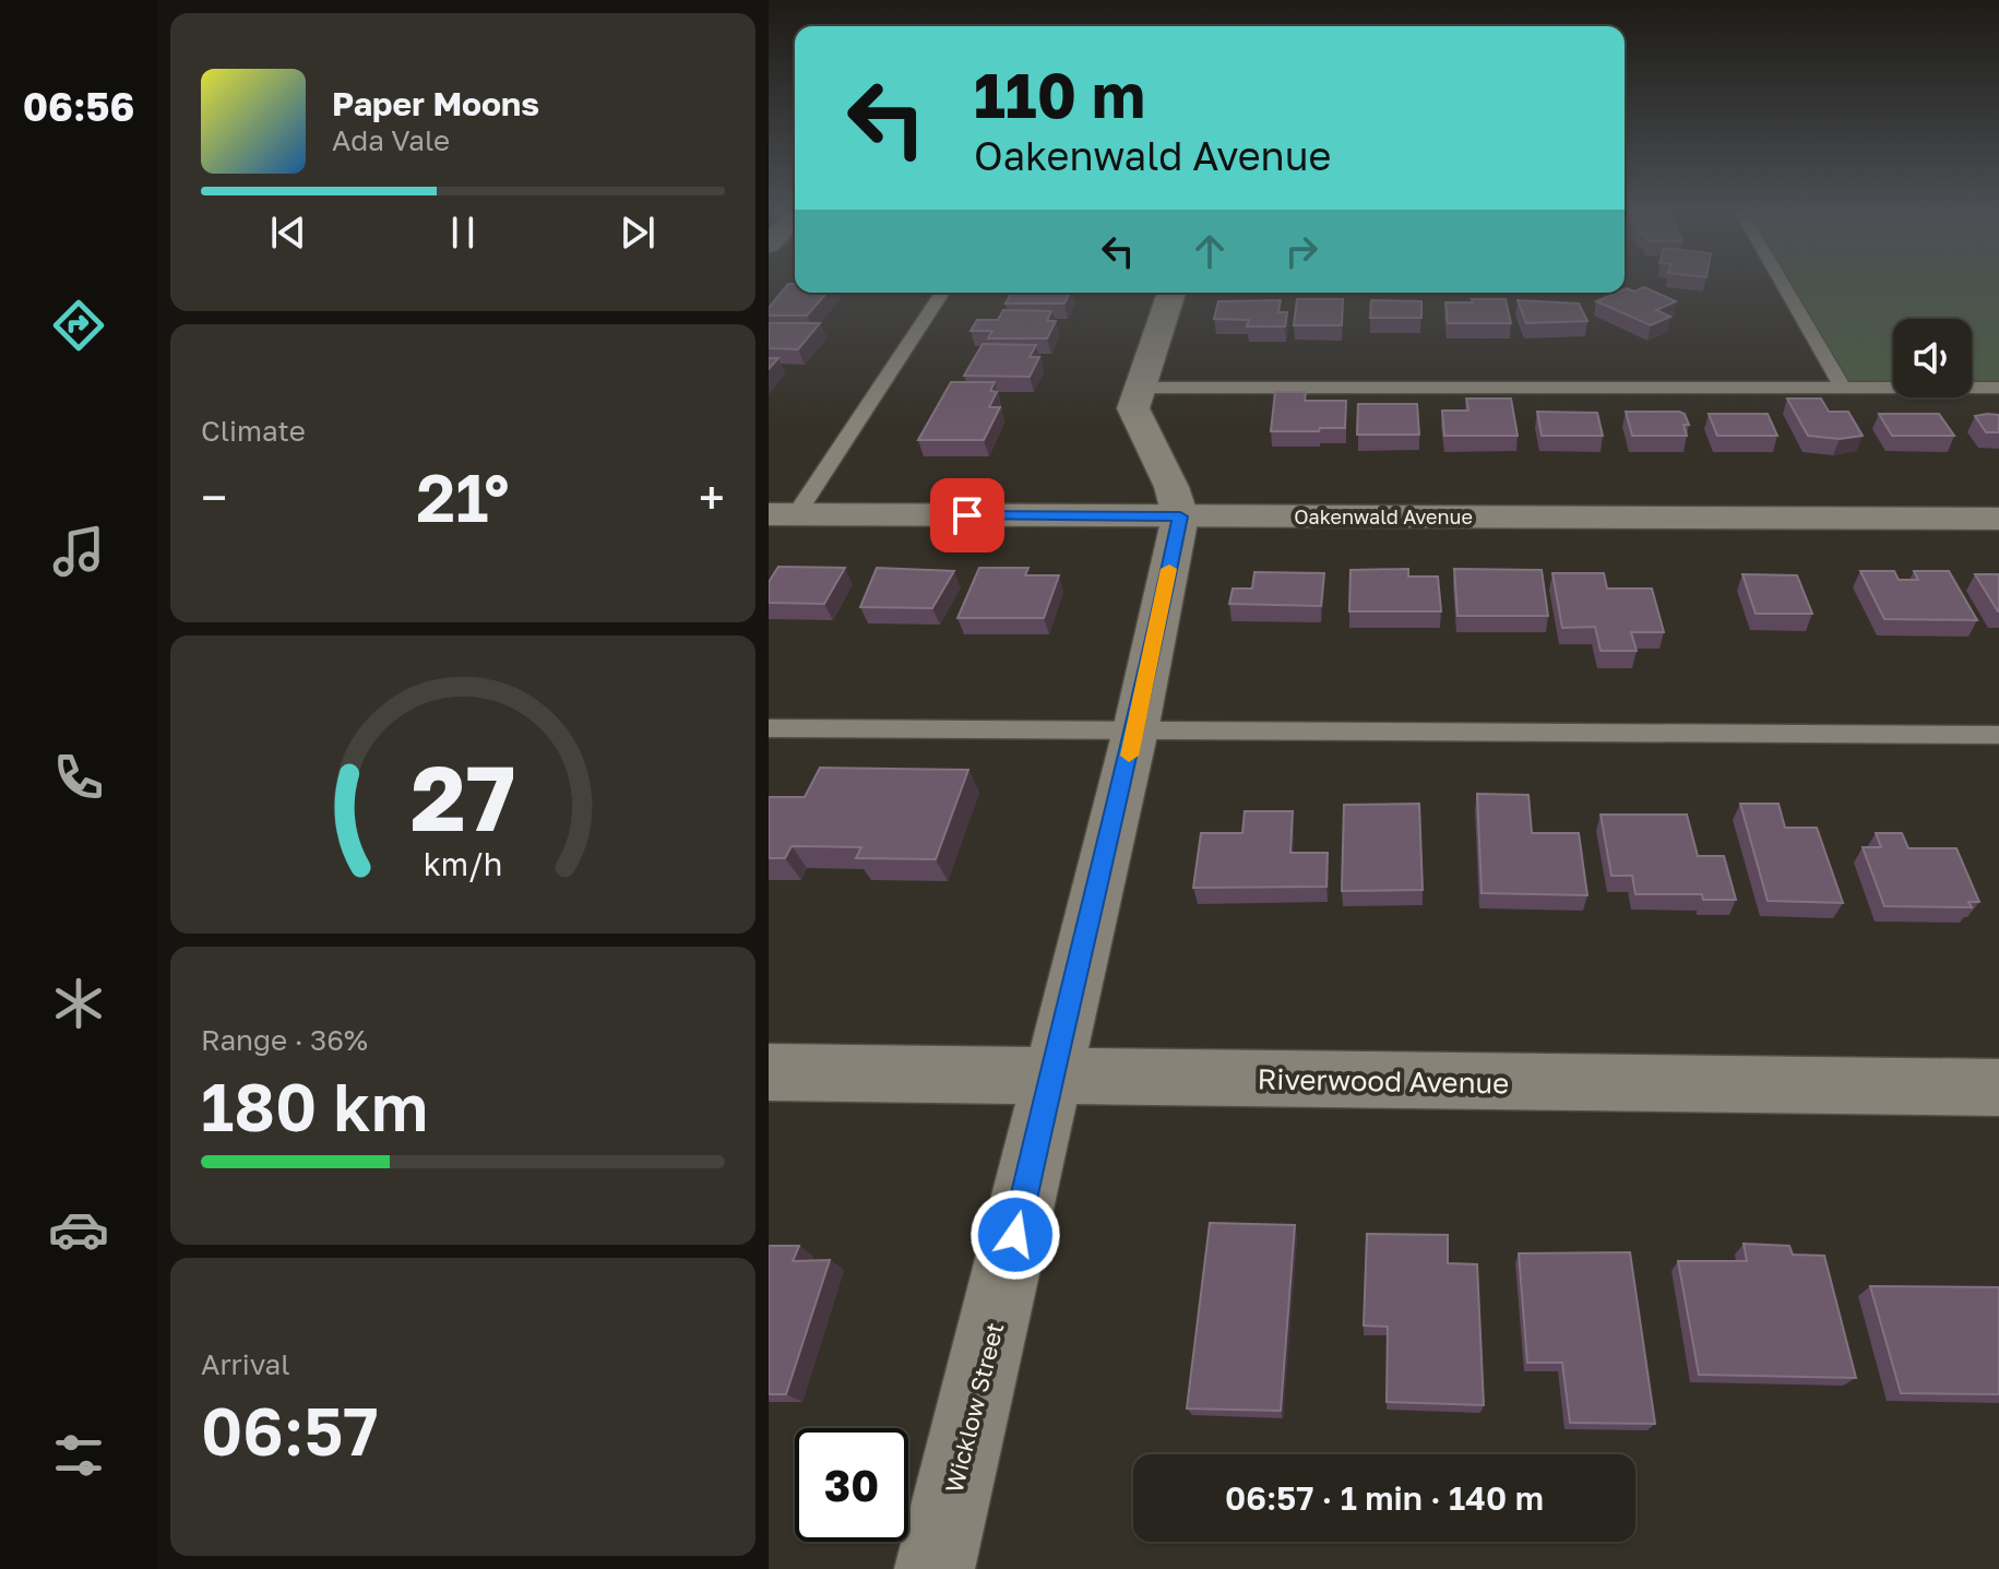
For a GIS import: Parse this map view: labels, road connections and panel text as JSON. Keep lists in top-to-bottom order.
{
  "streets": {
    "street": ["Oakenwald Avenue", "Riverwood Avenue", "Wicklow Street"]
  },
  "crossings": [
    ["Oakenwald Avenue", "Wicklow Street"],
    ["Riverwood Avenue", "Wicklow Street"]
  ],
  "page": {
    "tabs": "06:56",
    "turn": ["110 m", "Oakenwald Avenue"],
    "song": ["Paper Moons", "Ada Vale"],
    "tile": [
      "Climate",
      ["Range · 36%", "180 km"],
      ["Arrival", "06:57"]
    ],
    "heat": ["−", "21°", "+"],
    "limit": "30",
    "trip": "06:57 · 1 min · 140 m",
    "gauge": ["27", "km/h"]
  }
}
